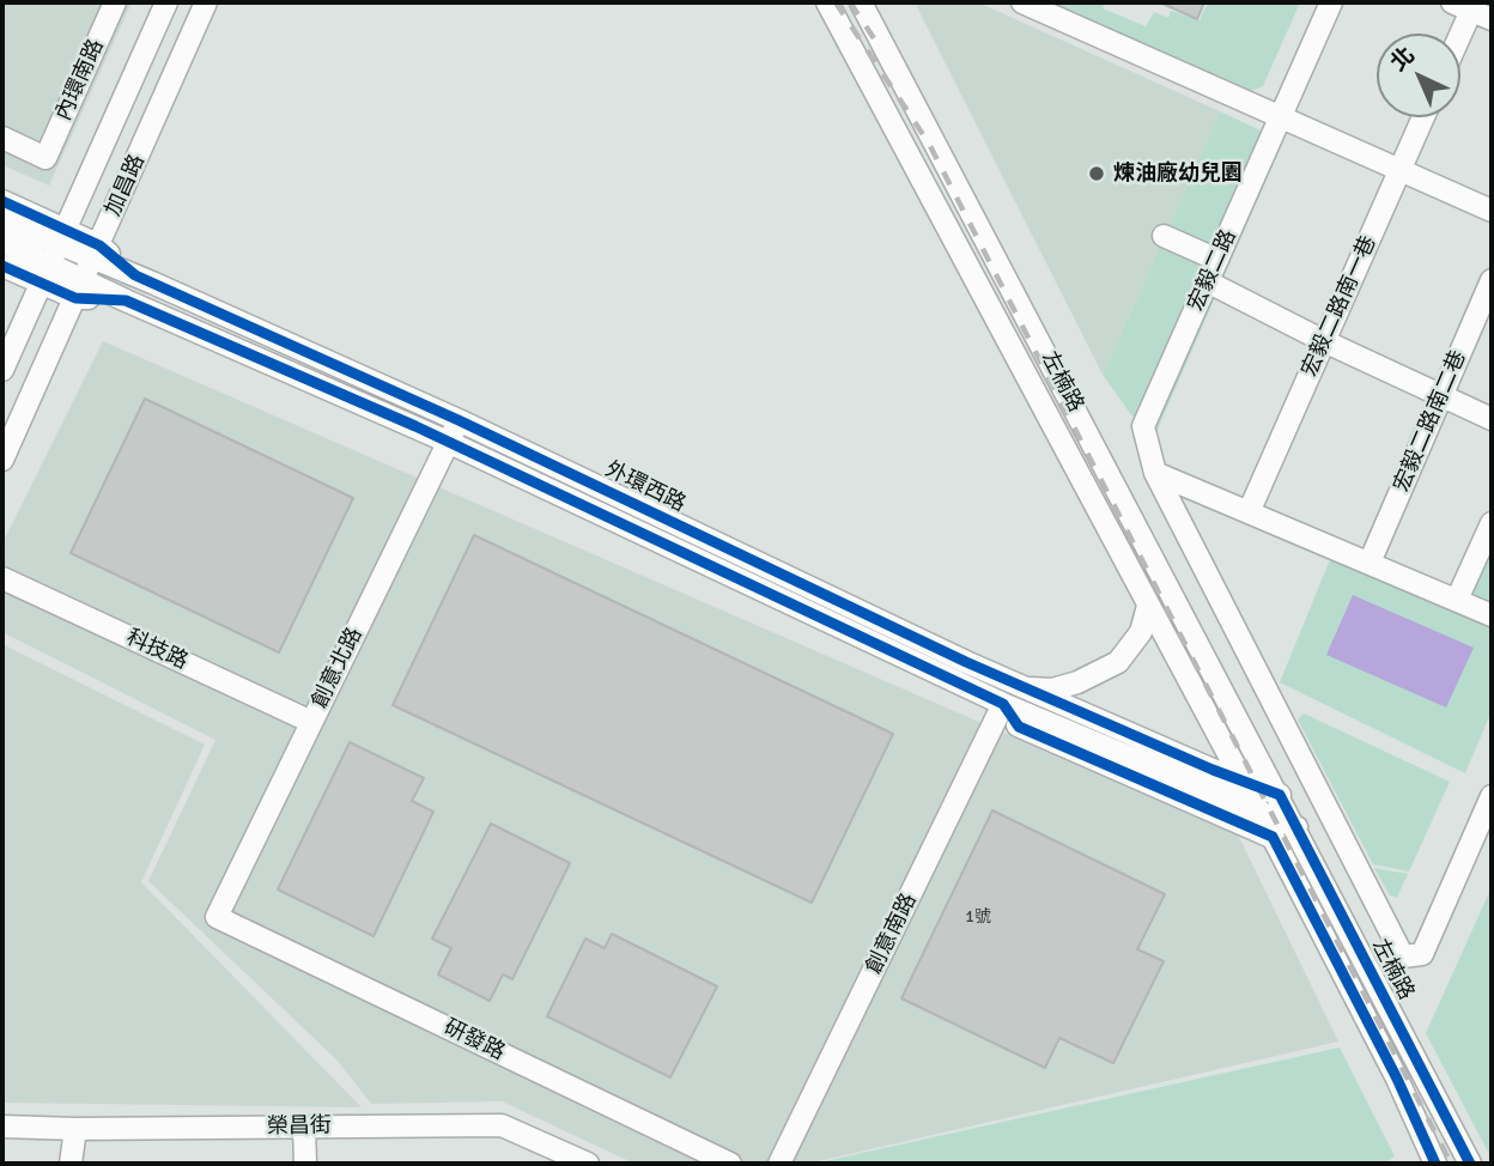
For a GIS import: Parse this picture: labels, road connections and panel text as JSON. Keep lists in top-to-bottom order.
{
  "streets": {
    "street": [
      "內環南路",
      "加昌路",
      "宏毅二路",
      "宏毅二路南一巷",
      "左楠路",
      "宏毅二路南二巷",
      "外環西路",
      "科技路",
      "創意北路",
      "創意南路",
      "研發路",
      "榮昌街"
    ]
  },
  "crossings": [
    ["加昌路", "外環西路"],
    ["左楠路", "外環西路"],
    ["外環西路", "創意北路"],
    ["外環西路", "創意南路"],
    ["科技路", "創意北路"],
    ["創意北路", "研發路"]
  ],
  "places": ["煉油廠幼兒園"],
  "house_numbers": ["1號"],
  "north": "top left"
}
